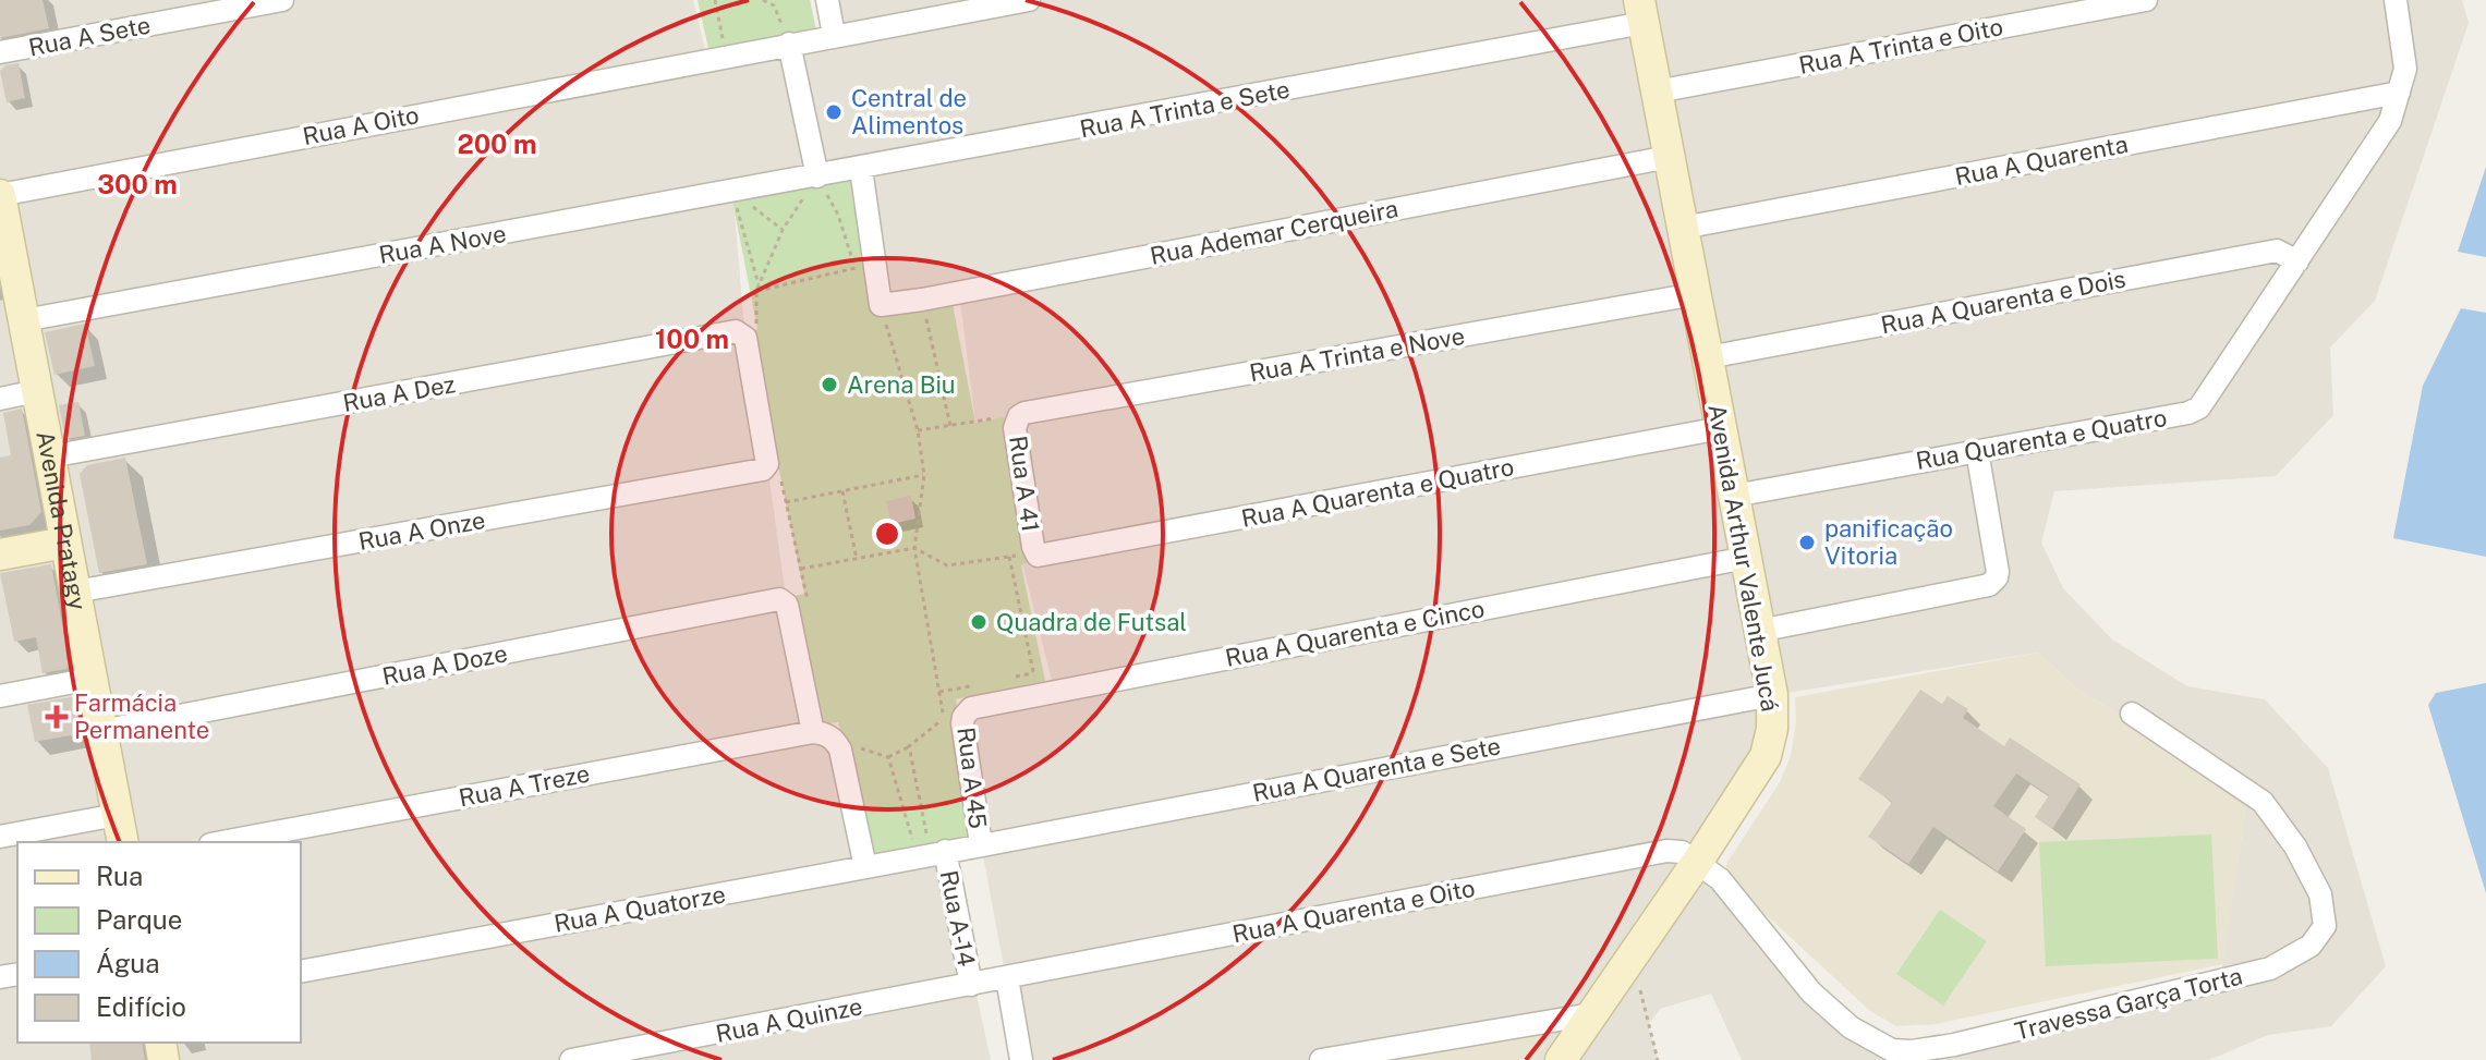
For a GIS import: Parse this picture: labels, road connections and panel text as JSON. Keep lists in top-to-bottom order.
{
  "streets": {
    "street": [
      "Rua A Sete",
      "Rua A Trinta e Oito",
      "Rua A Trinta e Sete",
      "Rua A Oito",
      "Rua A Quarenta",
      "Rua Ademar Cerqueira",
      "Rua A Nove",
      "Rua A Quarenta e Dois",
      "Rua A Trinta e Nove",
      "Rua A Dez",
      "Rua Quarenta e Quatro",
      "Rua A 41",
      "Rua A Quarenta e Quatro",
      "Avenida Pratagy",
      "Rua A Onze",
      "Avenida Arthur Valente Jucá",
      "Rua A Quarenta e Cinco",
      "Rua A Doze",
      "Rua A Quarenta e Sete",
      "Rua A 45",
      "Rua A Treze",
      "Rua A Quatorze",
      "Rua A Quarenta e Oito",
      "Rua A-14",
      "Travessa Garça Torta",
      "Rua A Quinze"
    ]
  },
  "crossings": [
    ["Rua A Trinta e Oito", "Avenida Arthur Valente Jucá"],
    ["Rua A Trinta e Sete", "Rua A Nove"],
    ["Rua A Trinta e Sete", "Avenida Arthur Valente Jucá"],
    ["Rua A Oito", "Avenida Pratagy"],
    ["Rua A Quarenta", "Rua Quarenta e Quatro"],
    ["Rua A Quarenta", "Avenida Arthur Valente Jucá"],
    ["Rua Ademar Cerqueira", "Avenida Arthur Valente Jucá"],
    ["Rua A Nove", "Avenida Pratagy"],
    ["Rua A Quarenta e Dois", "Rua Quarenta e Quatro"],
    ["Rua A Quarenta e Dois", "Avenida Arthur Valente Jucá"],
    ["Rua A Trinta e Nove", "Rua A 41"],
    ["Rua A Trinta e Nove", "Avenida Arthur Valente Jucá"],
    ["Rua A Dez", "Avenida Pratagy"],
    ["Rua Quarenta e Quatro", "Avenida Arthur Valente Jucá"],
    ["Rua A 41", "Rua A Quarenta e Quatro"],
    ["Rua A Quarenta e Quatro", "Avenida Arthur Valente Jucá"],
    ["Avenida Pratagy", "Rua A Onze"],
    ["Avenida Pratagy", "Rua A Doze"],
    ["Avenida Arthur Valente Jucá", "Rua A Quarenta e Cinco"],
    ["Avenida Arthur Valente Jucá", "Rua A Quarenta e Sete"],
    ["Avenida Arthur Valente Jucá", "Rua A Quarenta e Oito"],
    ["Avenida Arthur Valente Jucá", "Travessa Garça Torta"],
    ["Rua A Quarenta e Cinco", "Rua A 45"],
    ["Rua A Quarenta e Sete", "Rua A 45"],
    ["Rua A Quarenta e Sete", "Rua A Quatorze"],
    ["Rua A 45", "Rua A Quatorze"],
    ["Rua A Quatorze", "Rua A-14"],
    ["Rua A Quarenta e Oito", "Travessa Garça Torta"],
    ["Rua A Quarenta e Oito", "Rua A Quinze"],
    ["Rua A-14", "Rua A Quinze"]
  ],
  "places": {
    "other": [
      "Central de Alimentos",
      "Arena Biu",
      "panificação Vitoria",
      "Quadra de Futsal"
    ],
    "health": ["Farmácia Permanente"]
  },
  "legend": [
    "Rua",
    "Parque",
    "Água",
    "Edifício"
  ],
  "rings": ["200 m", "300 m", "100 m"]
}
